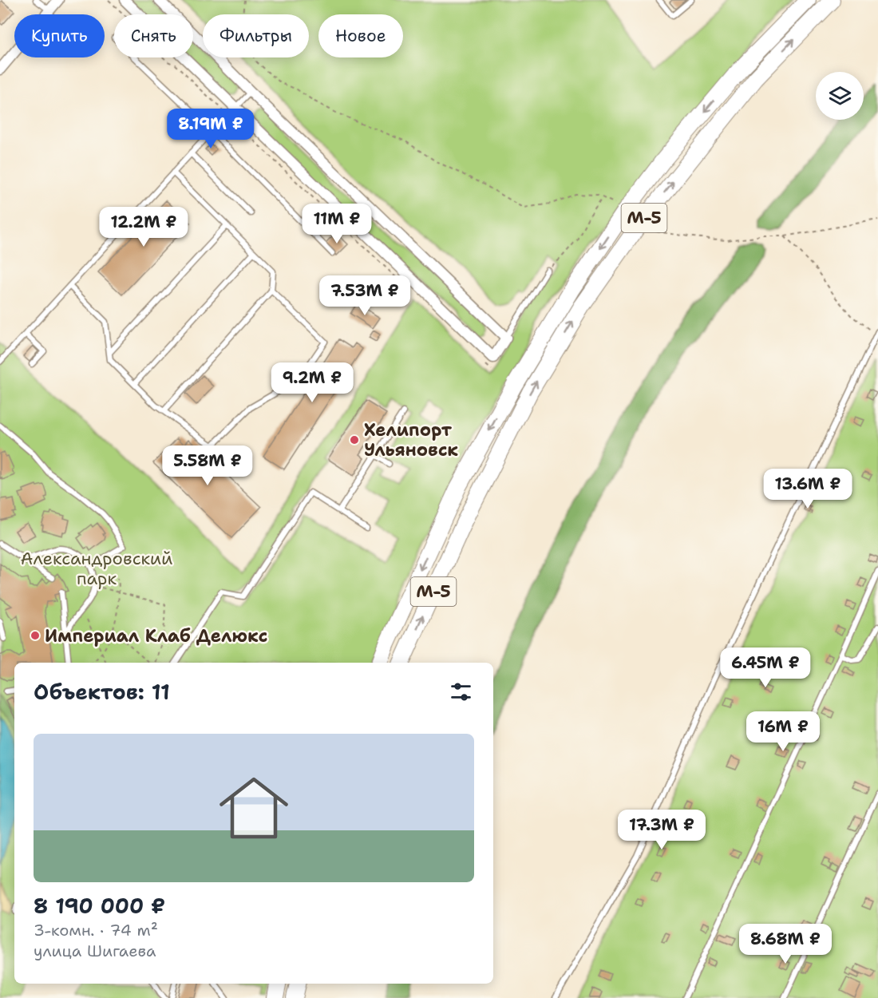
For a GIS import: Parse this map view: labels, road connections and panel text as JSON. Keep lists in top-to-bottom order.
{
  "streets": {
    "highway": ["М-5"]
  },
  "parks": ["Александровский парк"],
  "places": ["Хелипорт Ульяновск", "Империал Клаб Делюкс"],
  "page": {
    "chip": [
      "Купить",
      "Снять",
      "Фильтры",
      "Новое"
    ],
    "price": [
      "8.19M ₽",
      "11M ₽",
      "12.2M ₽",
      "7.53M ₽",
      "9.2M ₽",
      "5.58M ₽",
      "13.6M ₽",
      "6.45M ₽",
      "16M ₽",
      "17.3M ₽",
      "8.68M ₽"
    ],
    "heading": "Объектов: 11",
    "list": [
      {
        "name": "8 190 000 ₽",
        "note": "3-комн. · 74 m² · улица Шигаева"
      }
    ]
  }
}
